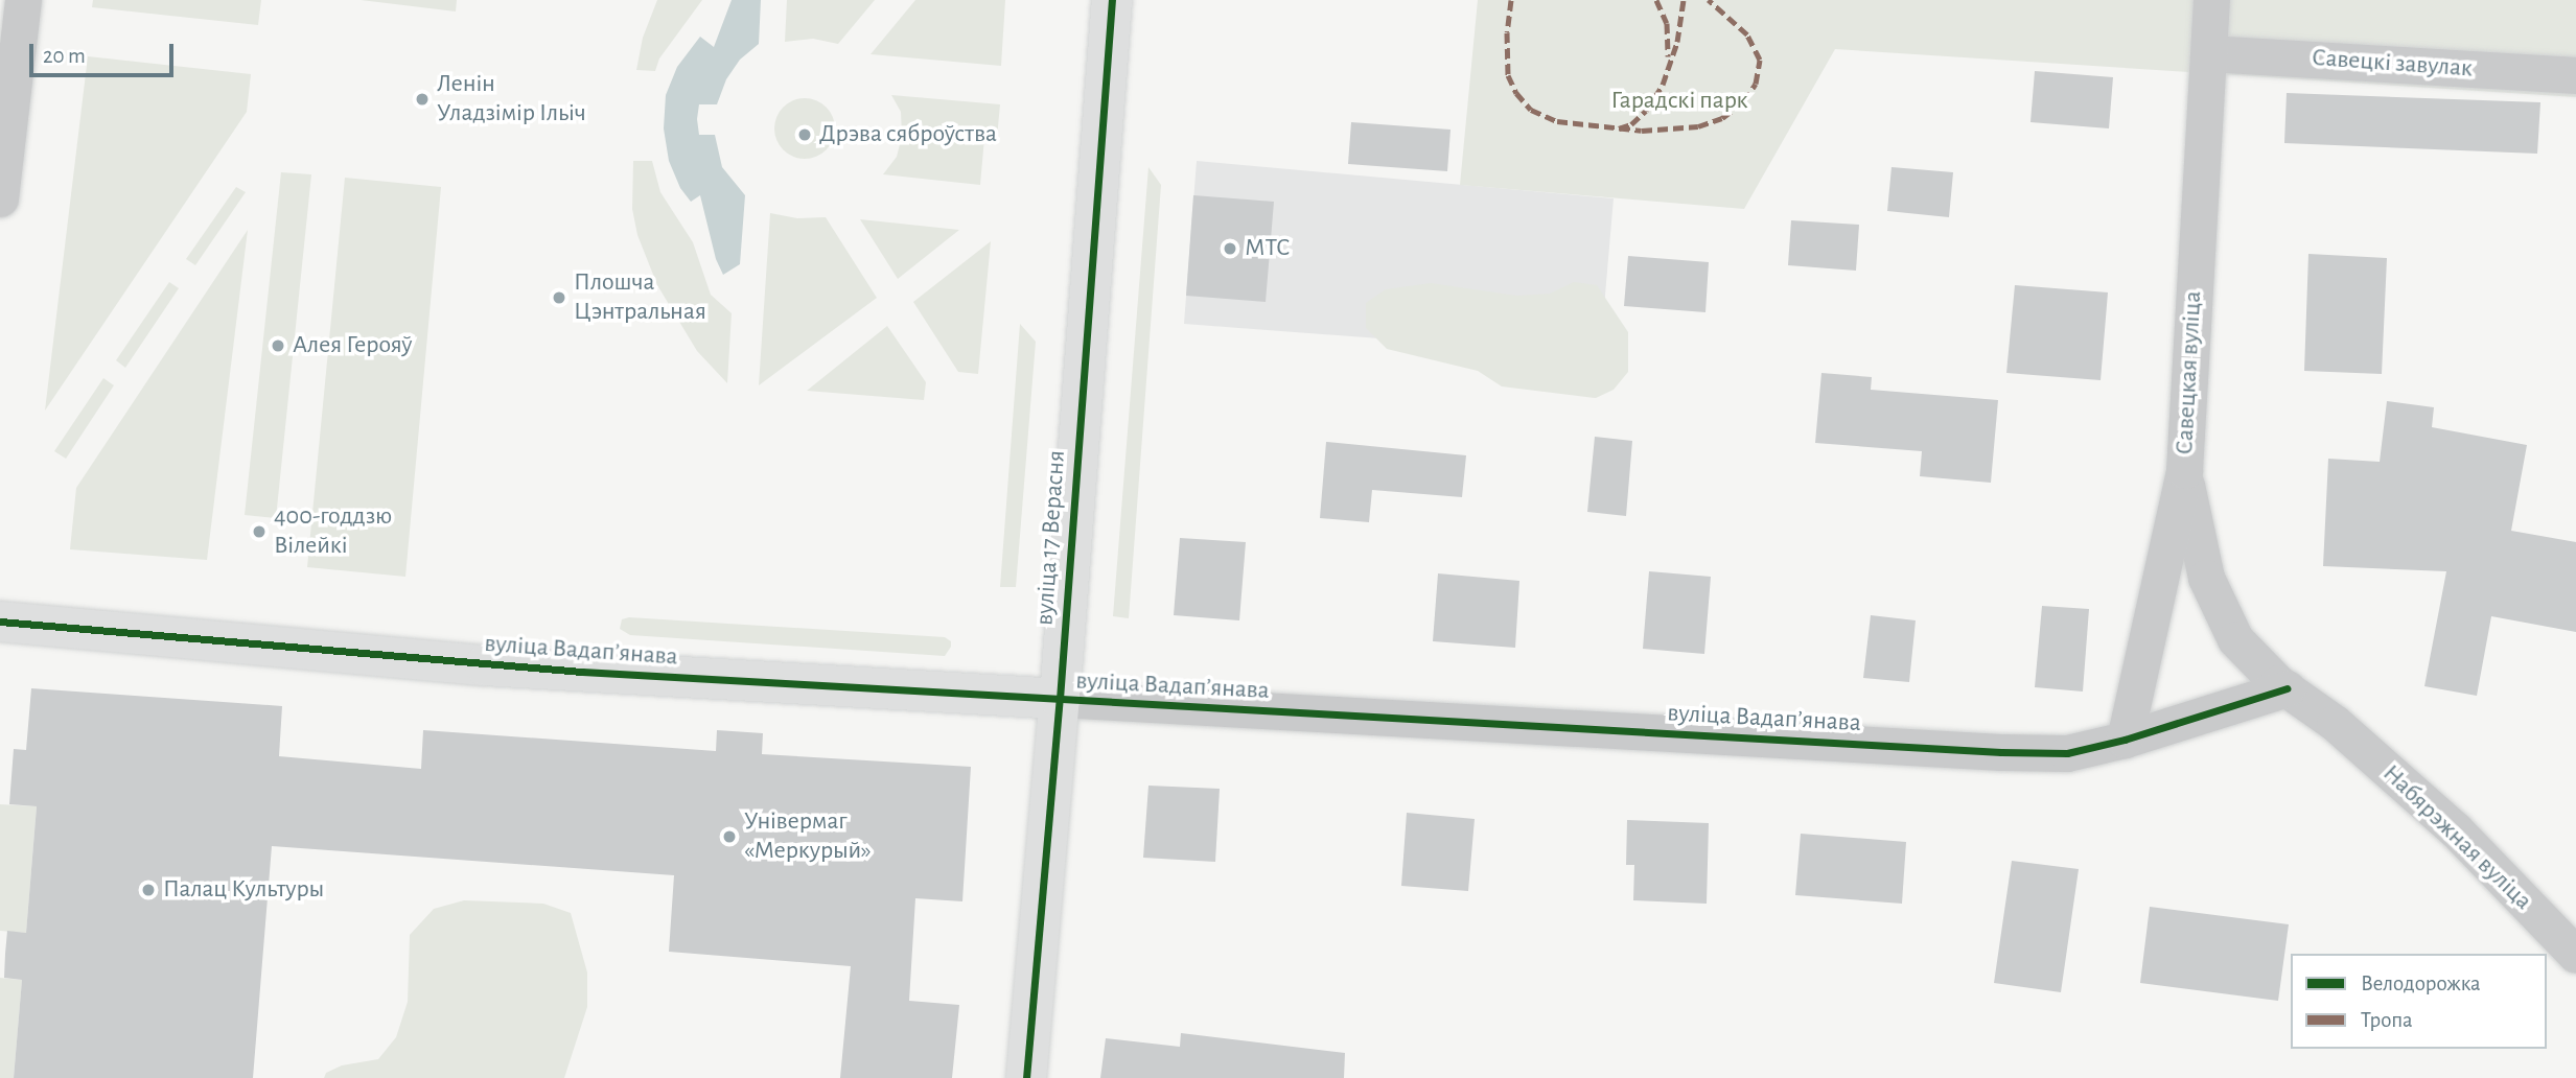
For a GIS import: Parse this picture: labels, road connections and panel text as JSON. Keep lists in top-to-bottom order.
{
  "streets": {
    "street": [
      "Савецкі завулак",
      "Савецкая вуліца",
      "вуліца 17 Верасня",
      "вуліца Вадапʼянава",
      "Набярэжная вуліца"
    ]
  },
  "crossings": [
    ["Савецкі завулак", "Савецкая вуліца"],
    ["Савецкая вуліца", "вуліца Вадапʼянава"],
    ["Савецкая вуліца", "Набярэжная вуліца"],
    ["вуліца 17 Верасня", "вуліца Вадапʼянава"]
  ],
  "parks": ["Гарадскі парк"],
  "places": [
    "Ленін Уладзімір Ільіч",
    "Дрэва сяброўства",
    "МТС",
    "Плошча Цэнтральная",
    "Алея Герояў",
    "400-годдзю Вілейкі",
    "Універмаг «Меркурый»",
    "Палац Культуры"
  ],
  "legend": ["Велодорожка", "Тропа"],
  "scale_bar": "20 m"
}
